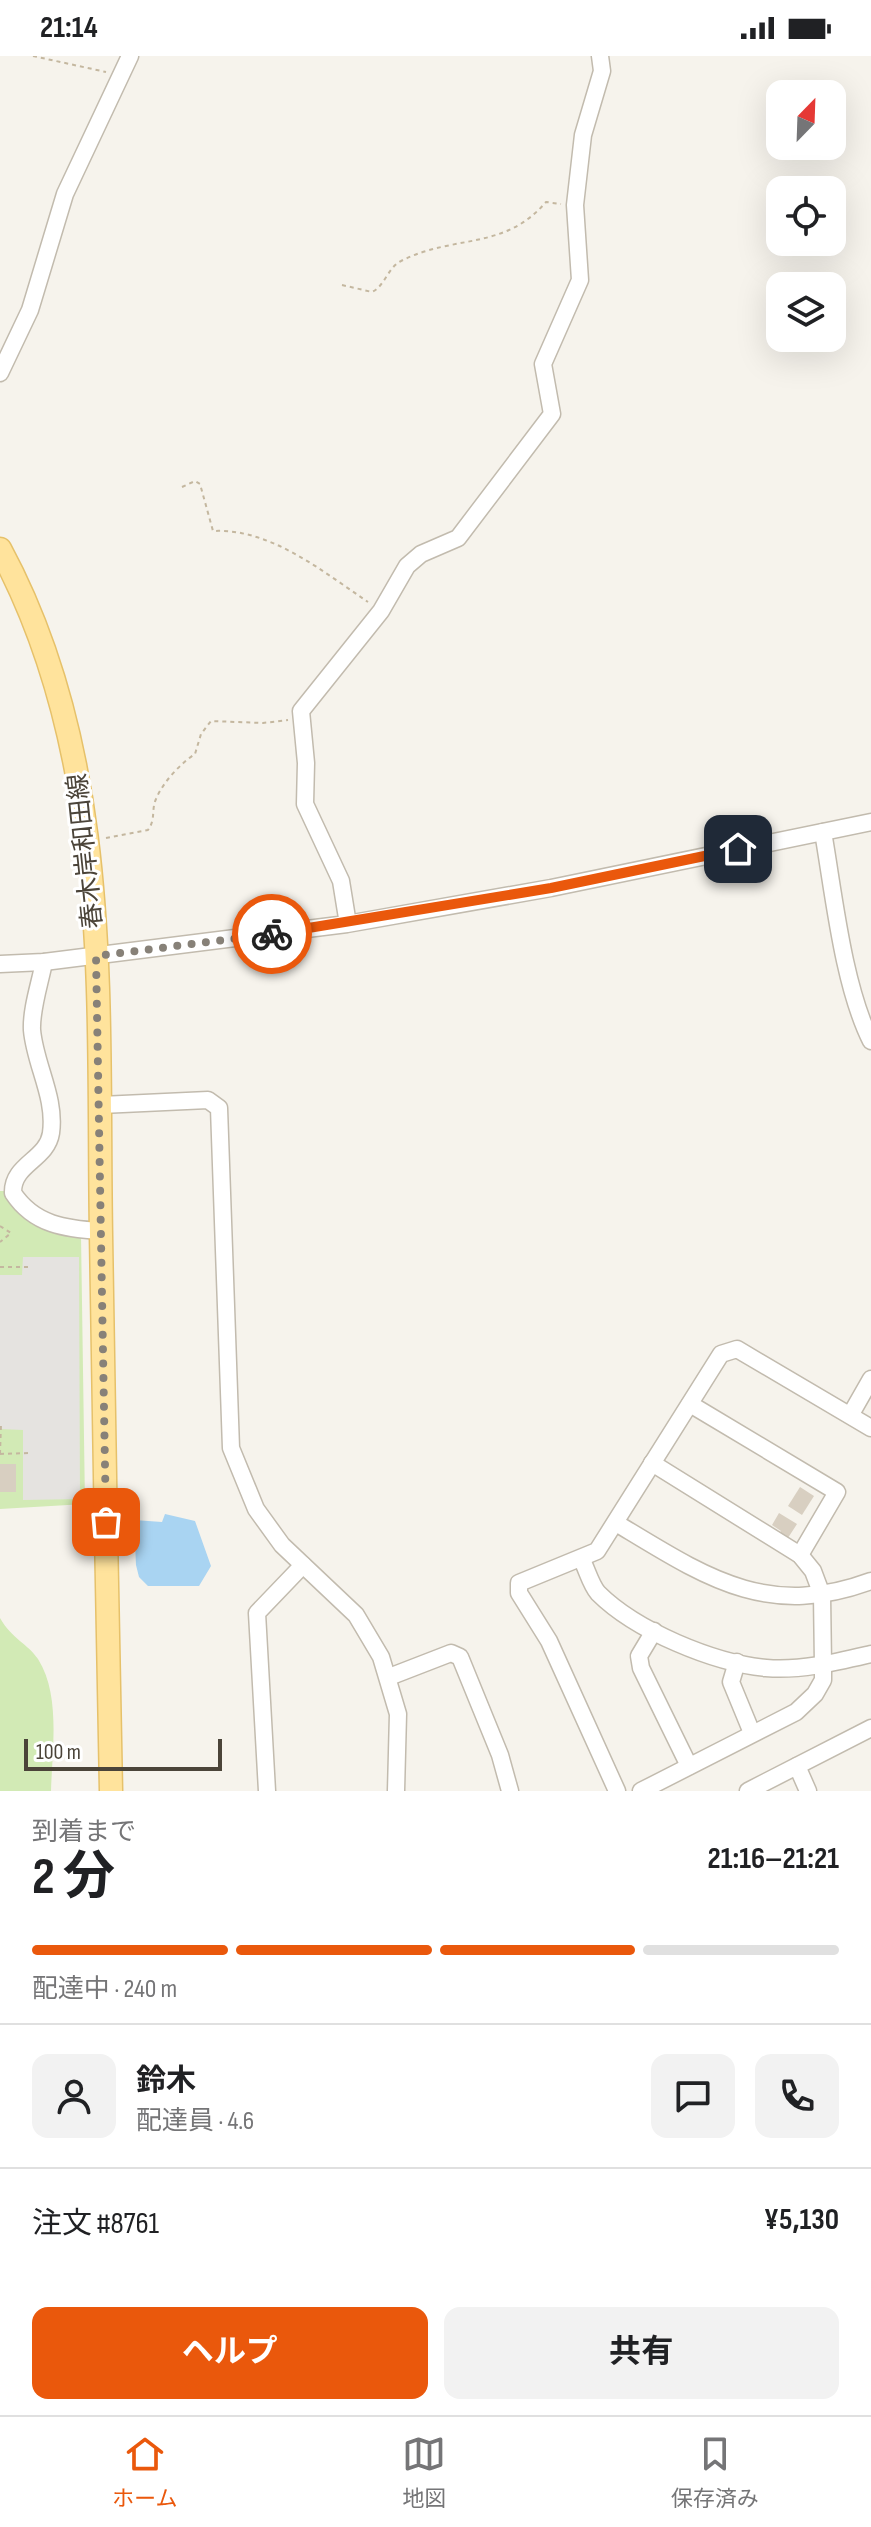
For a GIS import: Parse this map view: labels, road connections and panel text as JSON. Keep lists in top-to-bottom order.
{
  "streets": {
    "main road": ["春木岸和田線"]
  },
  "scale_bar": "100 m",
  "north": "top right",
  "page": {
    "status": "21:14",
    "scale": "100 m",
    "heading": ["2 分", "到着まで", "21:16–21:21"],
    "panel": [
      "鈴木",
      "配達員 · 4.6",
      "注文 #8761",
      "¥5,130"
    ],
    "bar": "配達中 · 240 m",
    "buttons": ["ヘルプ", "共有"],
    "tabs": ["ホーム", "地図", "保存済み"]
  }
}
